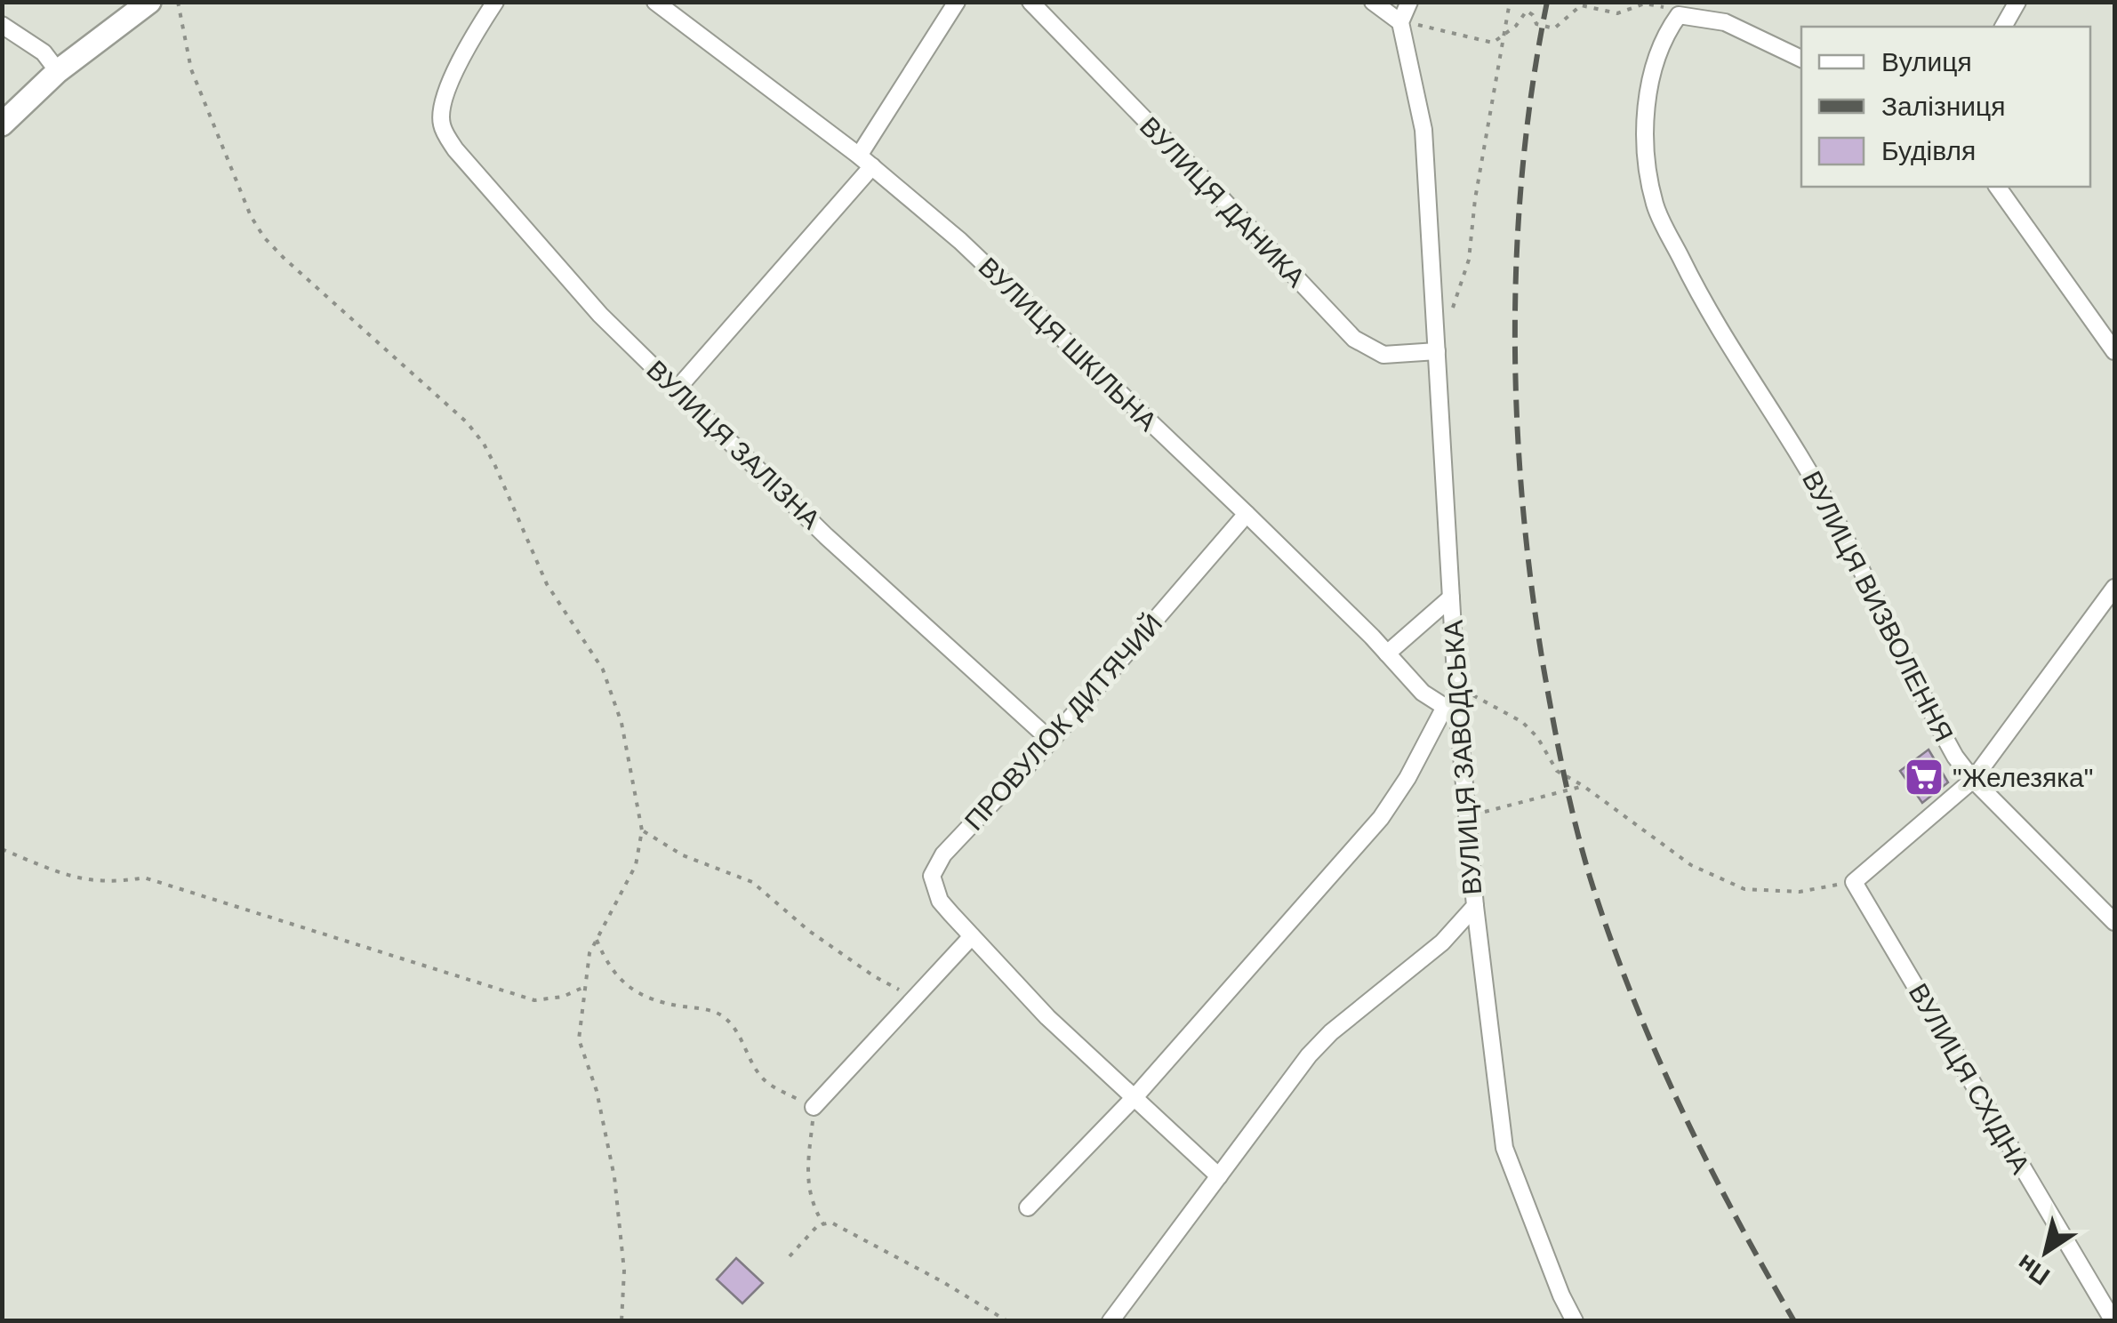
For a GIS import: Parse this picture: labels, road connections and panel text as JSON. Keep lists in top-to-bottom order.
{
  "streets": {
    "street": [
      "ВУЛИЦЯ ДАНИКА",
      "ВУЛИЦЯ ШКІЛЬНА",
      "ВУЛИЦЯ ЗАЛІЗНА",
      "ВУЛИЦЯ ВИЗВОЛЕННЯ",
      "ПРОВУЛОК ДИТЯЧИЙ",
      "ВУЛИЦЯ ЗАВОДСЬКА",
      "ВУЛИЦЯ СХІДНА"
    ]
  },
  "crossings": [
    ["ВУЛИЦЯ ДАНИКА", "ВУЛИЦЯ ЗАВОДСЬКА"],
    ["ВУЛИЦЯ ШКІЛЬНА", "ПРОВУЛОК ДИТЯЧИЙ"],
    ["ВУЛИЦЯ ШКІЛЬНА", "ВУЛИЦЯ ЗАВОДСЬКА"],
    ["ВУЛИЦЯ ЗАЛІЗНА", "ПРОВУЛОК ДИТЯЧИЙ"]
  ],
  "places": {
    "supermarket": ["\"Железяка\""]
  },
  "legend": ["Вулиця", "Залізниця", "Будівля"],
  "north": "bottom left"
}
